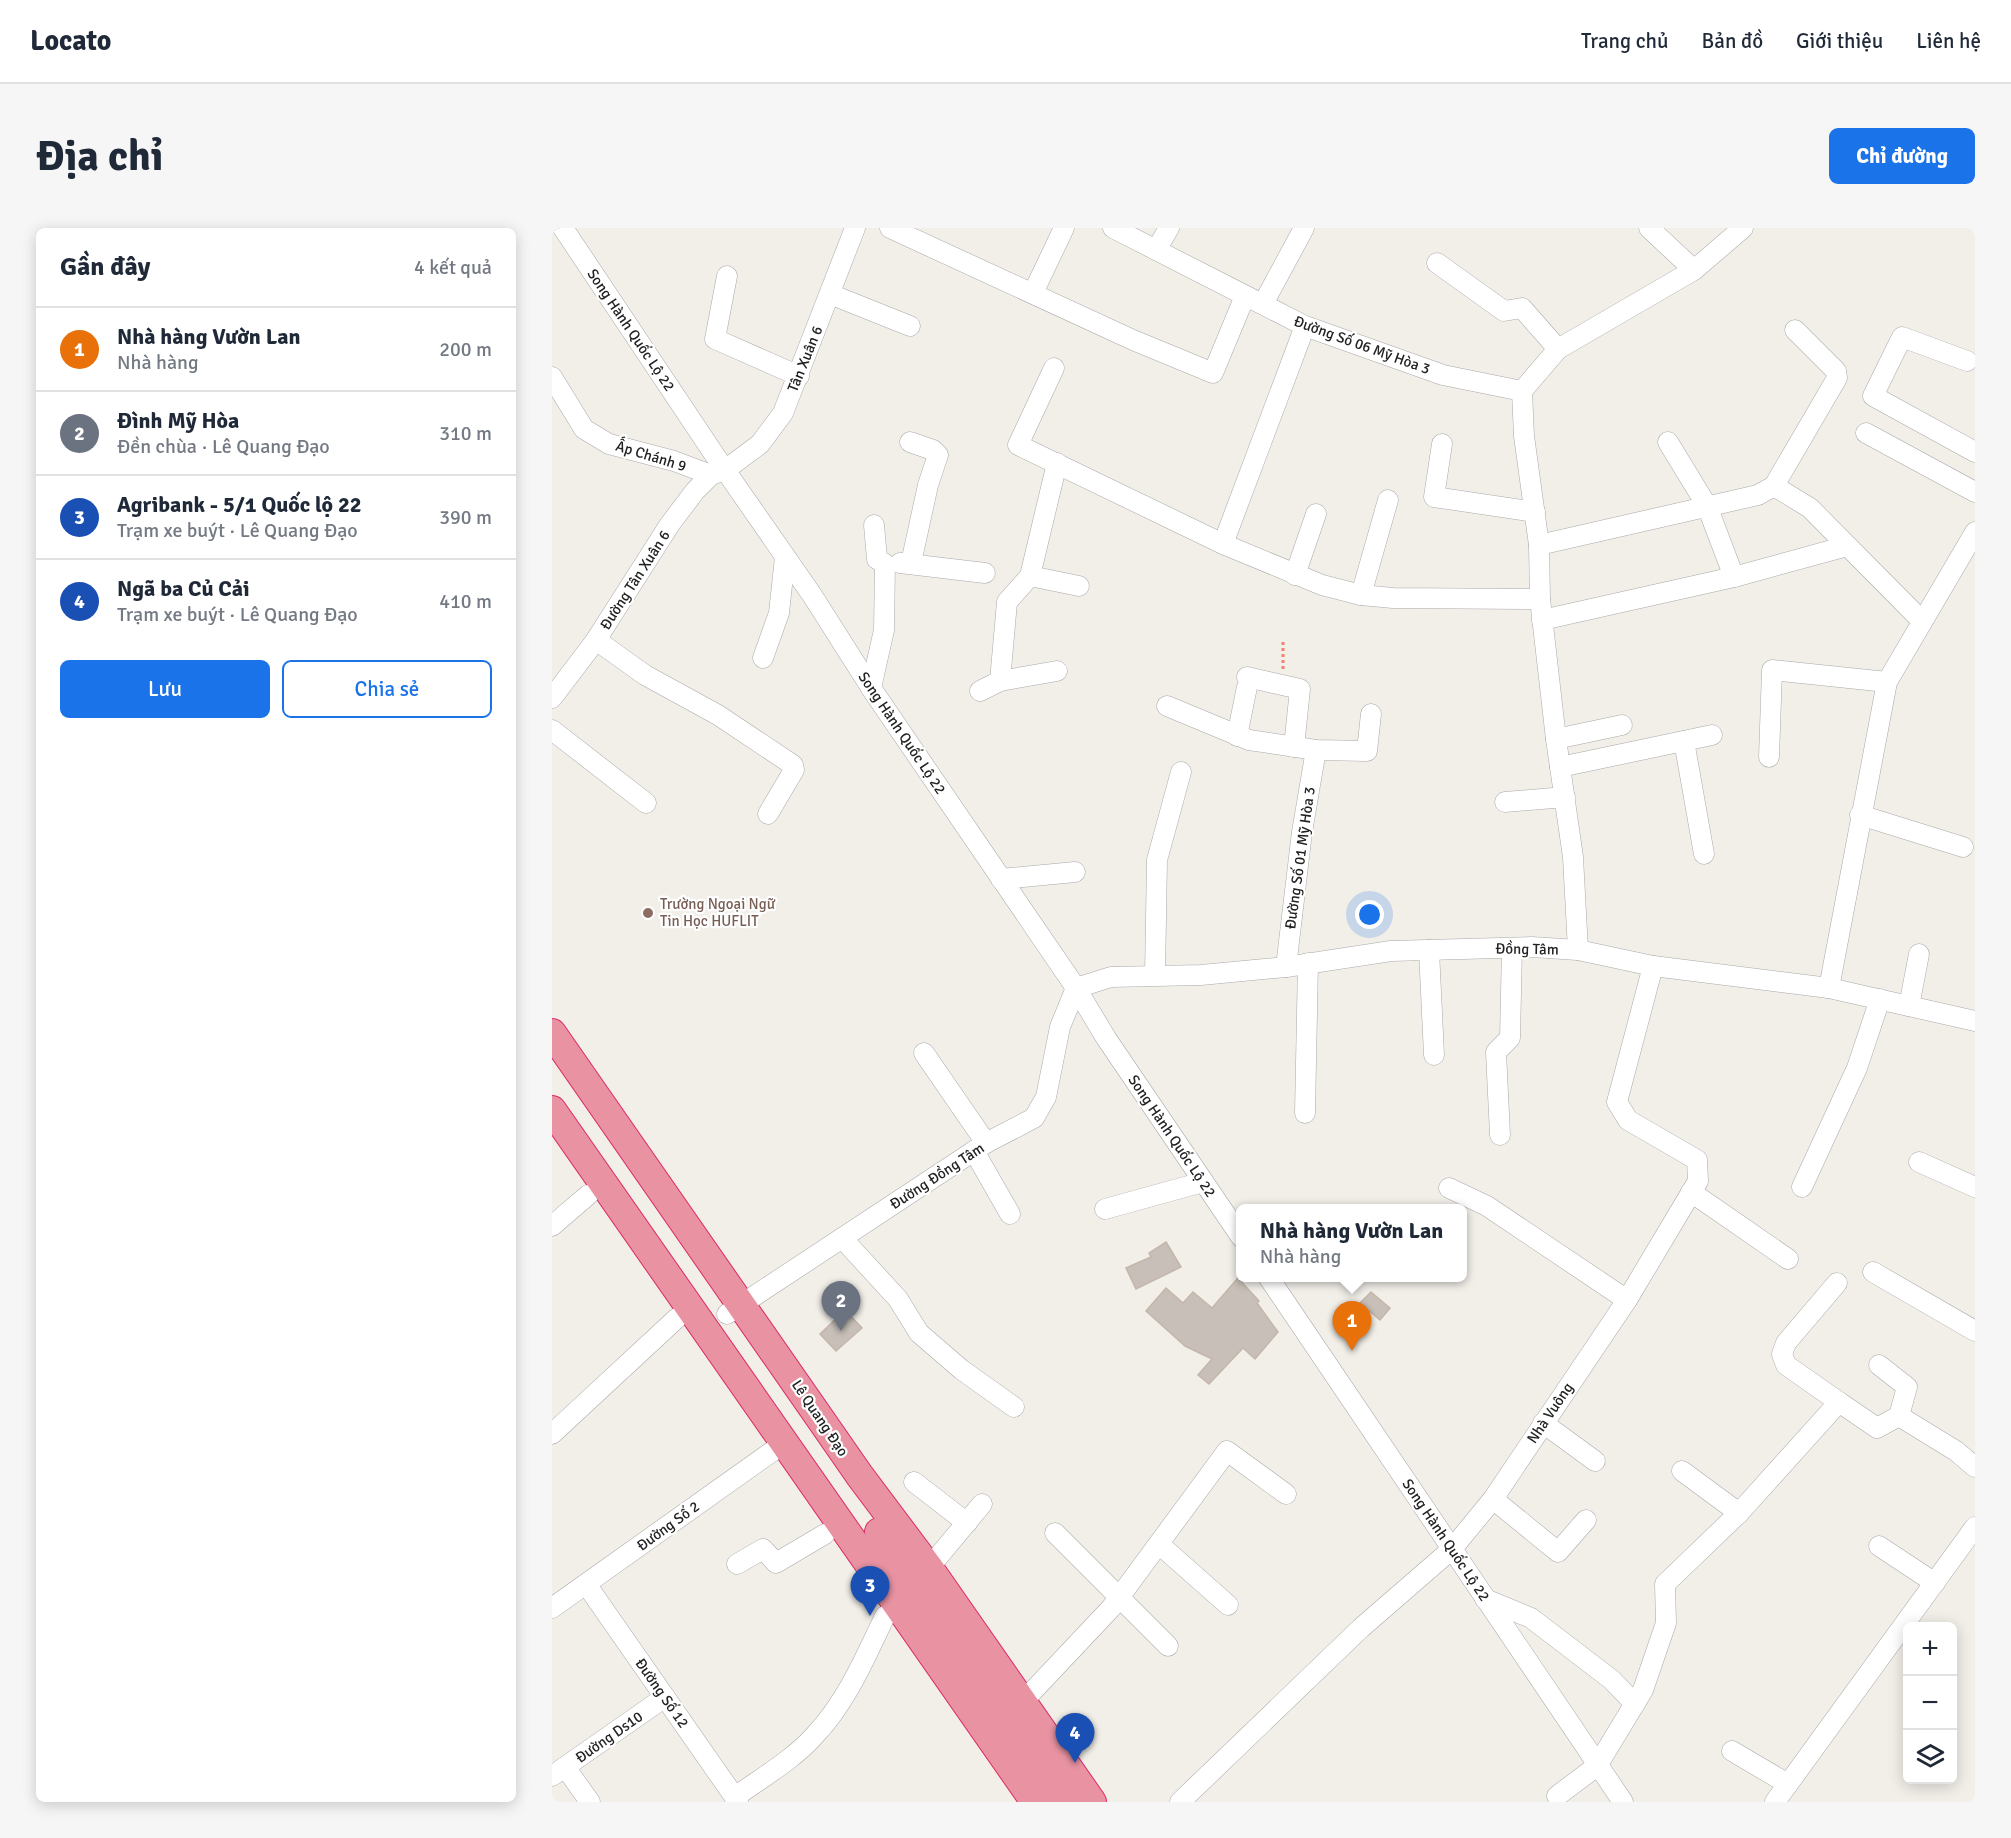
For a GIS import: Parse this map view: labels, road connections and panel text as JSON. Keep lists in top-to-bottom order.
{
  "streets": {
    "highway": ["Lê Quang Đạo"],
    "street": [
      "Song Hành Quốc Lộ 22",
      "Đường Số 06 Mỹ Hòa 3",
      "Tân Xuân 6",
      "Ấp Chánh 9",
      "Đường Tân Xuân 6",
      "Đường Số 01 Mỹ Hòa 3",
      "Đồng Tâm",
      "Đường Đồng Tâm",
      "Nhà Vuông",
      "Đường Số 2",
      "Đường Số 12",
      "Đường Ds10"
    ]
  },
  "crossings": [
    ["Song Hành Quốc Lộ 22", "Tân Xuân 6"],
    ["Song Hành Quốc Lộ 22", "Ấp Chánh 9"],
    ["Song Hành Quốc Lộ 22", "Đường Tân Xuân 6"],
    ["Song Hành Quốc Lộ 22", "Đồng Tâm"],
    ["Song Hành Quốc Lộ 22", "Đường Đồng Tâm"],
    ["Song Hành Quốc Lộ 22", "Nhà Vuông"],
    ["Tân Xuân 6", "Ấp Chánh 9"],
    ["Tân Xuân 6", "Đường Tân Xuân 6"],
    ["Ấp Chánh 9", "Đường Tân Xuân 6"],
    ["Đường Số 01 Mỹ Hòa 3", "Đồng Tâm"],
    ["Đồng Tâm", "Đường Đồng Tâm"],
    ["Đồng Tâm", "Nhà Vuông"],
    ["Đường Đồng Tâm", "Lê Quang Đạo"],
    ["Đường Số 2", "Đường Số 12"],
    ["Đường Số 12", "Đường Ds10"]
  ],
  "places": ["Trường Ngoại Ngữ Tin Học HUFLIT"],
  "page": {
    "header": "Locato",
    "nav": [
      "Trang chủ",
      "Bản đồ",
      "Giới thiệu",
      "Liên hệ"
    ],
    "buttons": [
      "Chỉ đường",
      ["Lưu", "Chia sẻ"]
    ],
    "title": "Địa chỉ",
    "heading": ["Gần đây", "4 kết quả"],
    "list": [
      {
        "mark": "1",
        "name": "Nhà hàng Vườn Lan",
        "note": "Nhà hàng",
        "value": "200 m"
      },
      {
        "mark": "2",
        "name": "Đình Mỹ Hòa",
        "note": "Đền chùa · Lê Quang Đạo",
        "value": "310 m"
      },
      {
        "mark": "3",
        "name": "Agribank - 5/1 Quốc lộ 22",
        "note": "Trạm xe buýt · Lê Quang Đạo",
        "value": "390 m"
      },
      {
        "mark": "4",
        "name": "Ngã ba Củ Cải",
        "note": "Trạm xe buýt · Lê Quang Đạo",
        "value": "410 m"
      }
    ],
    "popup": ["Nhà hàng Vườn Lan", "Nhà hàng"],
    "pins": [
      "2",
      "1",
      "3",
      "4"
    ],
    "map_buttons": ["+", "−"]
  }
}
